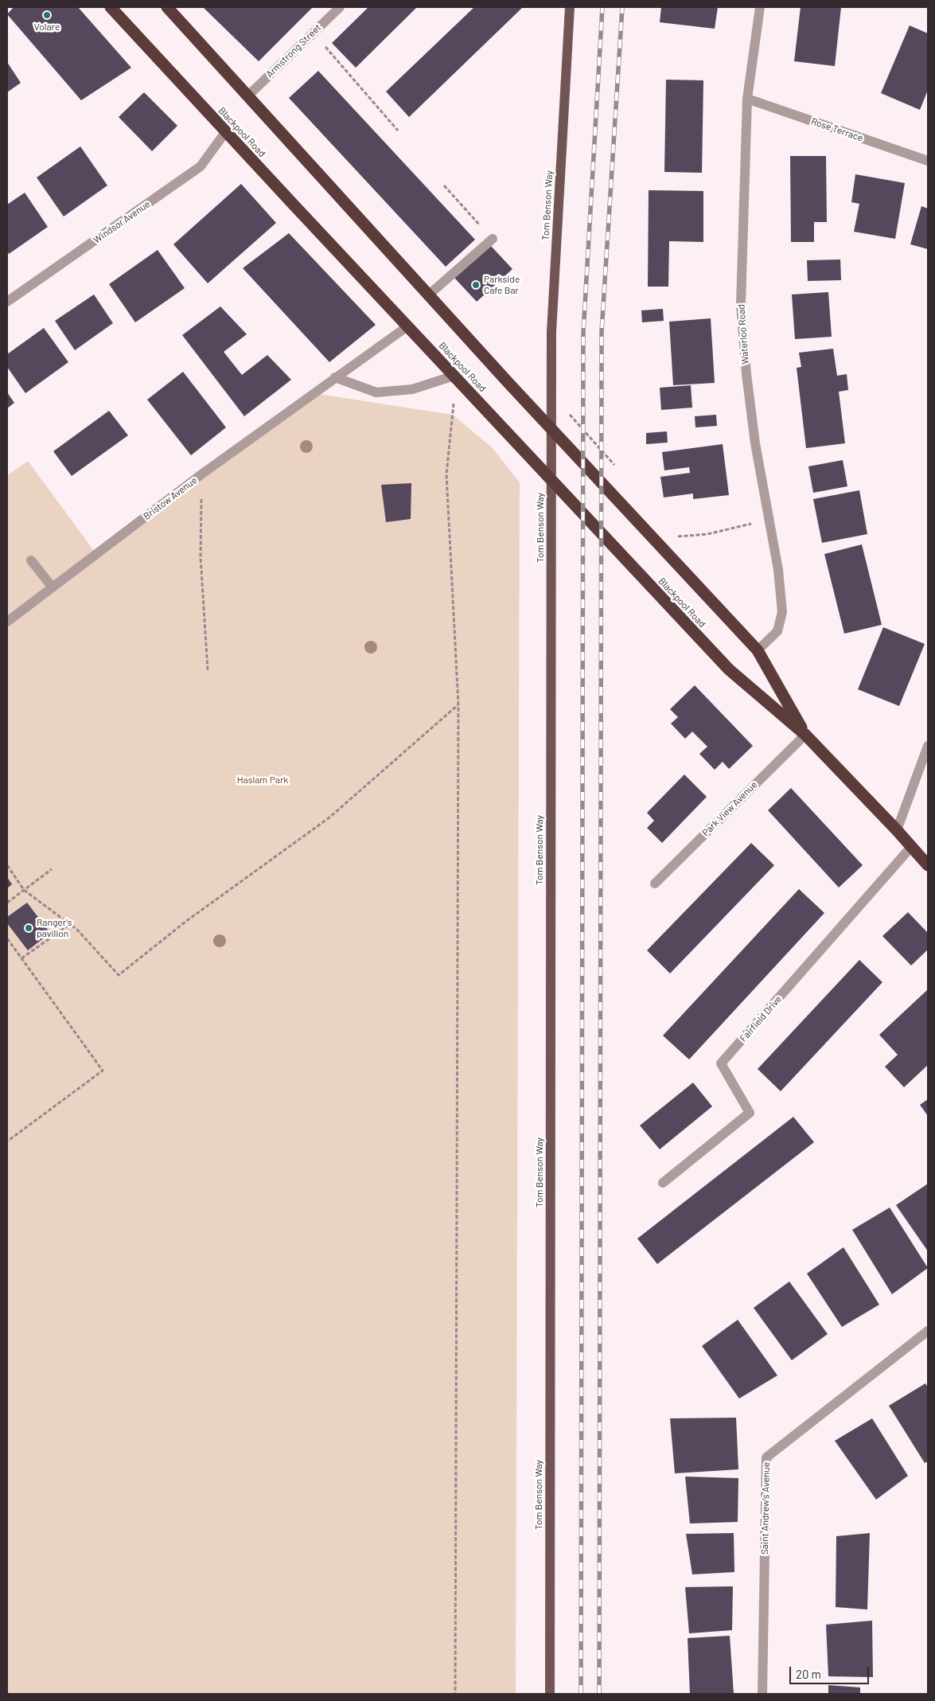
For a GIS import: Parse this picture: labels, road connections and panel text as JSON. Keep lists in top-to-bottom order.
{
  "streets": {
    "highway": ["Blackpool Road"],
    "main road": ["Tom Benson Way"],
    "street": [
      "Armstrong Street",
      "Rose Terrace",
      "Windsor Avenue",
      "Waterloo Road",
      "Bristow Avenue",
      "Park View Avenue",
      "Fairfield Drive",
      "Saint Andrew's Avenue"
    ]
  },
  "crossings": [
    ["Armstrong Street", "Blackpool Road"],
    ["Rose Terrace", "Waterloo Road"],
    ["Blackpool Road", "Windsor Avenue"],
    ["Blackpool Road", "Waterloo Road"],
    ["Blackpool Road", "Bristow Avenue"],
    ["Blackpool Road", "Park View Avenue"],
    ["Blackpool Road", "Fairfield Drive"]
  ],
  "parks": ["Haslam Park"],
  "places": ["Volare", "Parkside Cafe Bar", "Ranger's pavilion"],
  "scale_bar": "20 m"
}
